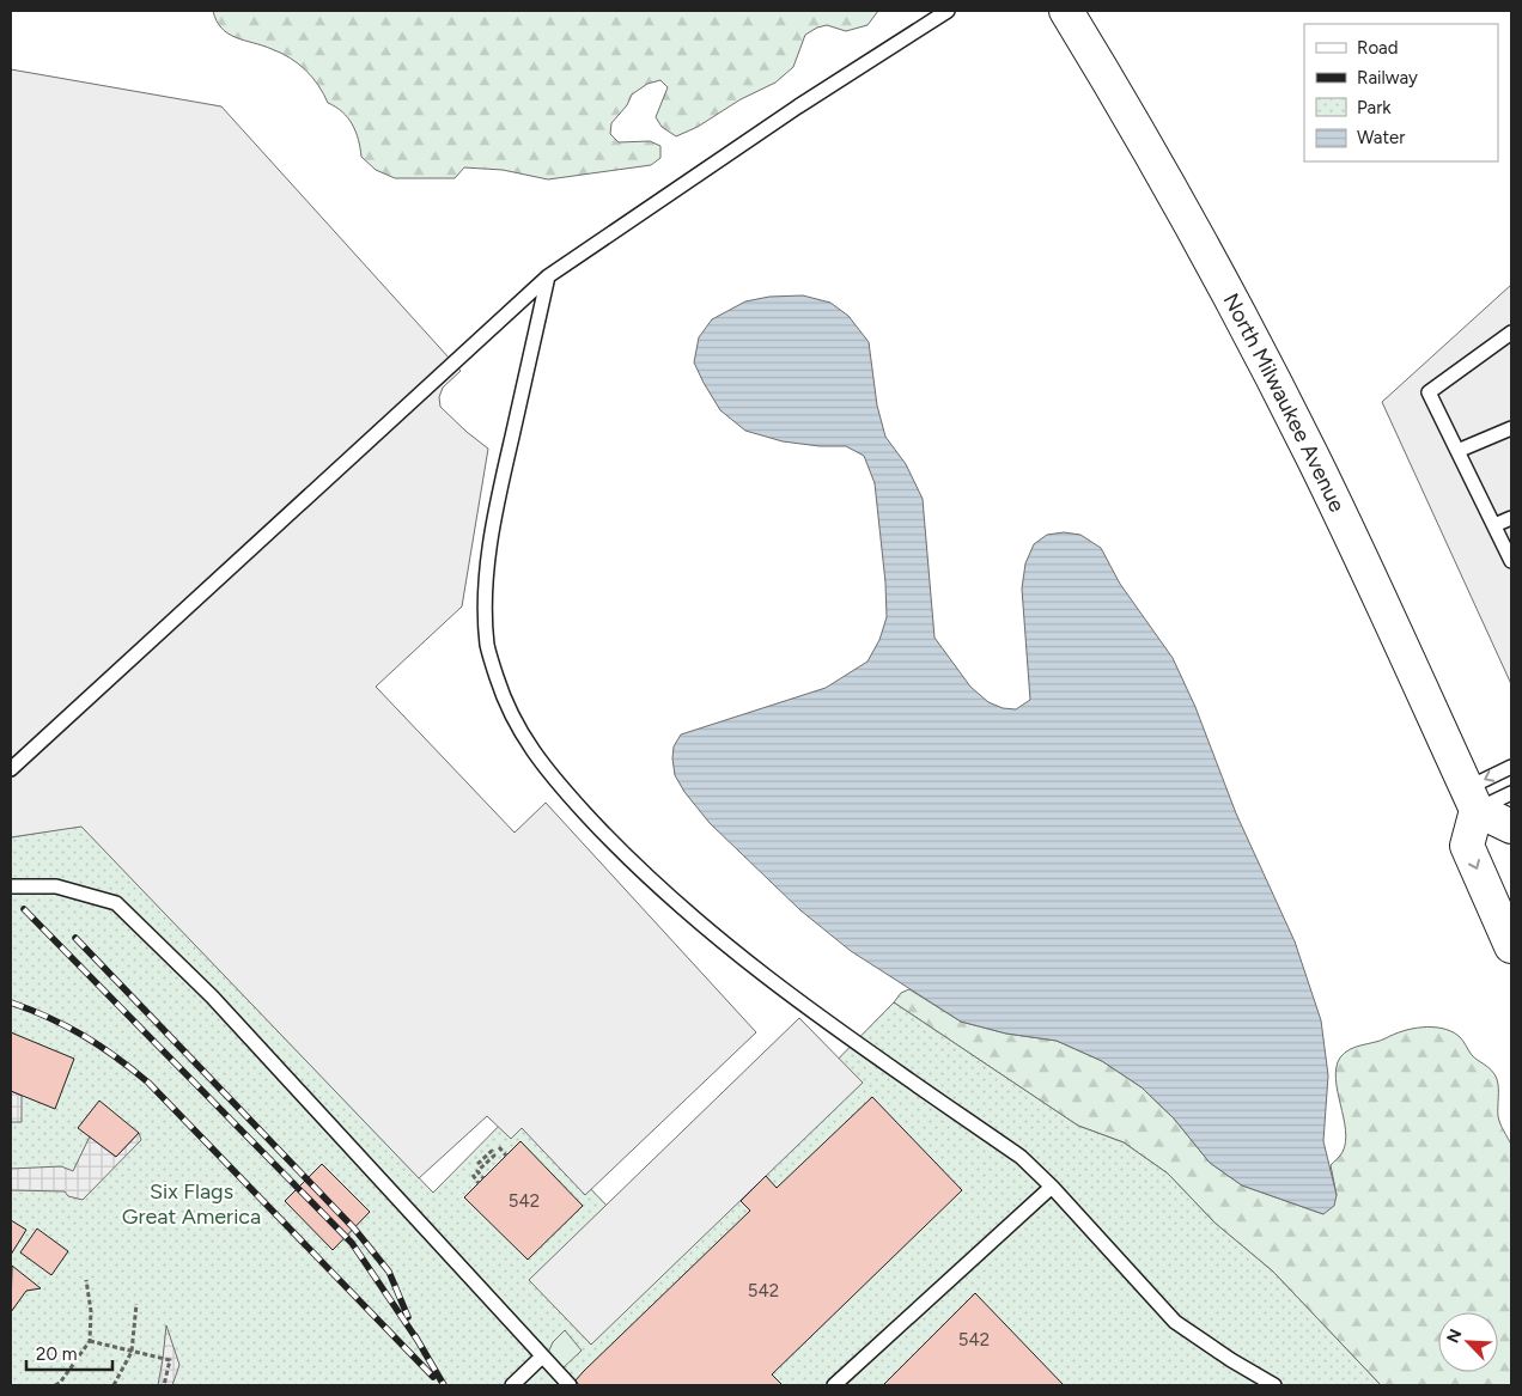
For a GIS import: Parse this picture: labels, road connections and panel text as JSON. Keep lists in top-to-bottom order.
{
  "streets": {
    "main road": ["North Milwaukee Avenue"]
  },
  "parks": ["Six Flags Great America"],
  "house_numbers": ["542", "542", "542"],
  "legend": [
    "Road",
    "Railway",
    "Park",
    "Water"
  ],
  "scale_bar": "20 m",
  "north": "top left"
}
